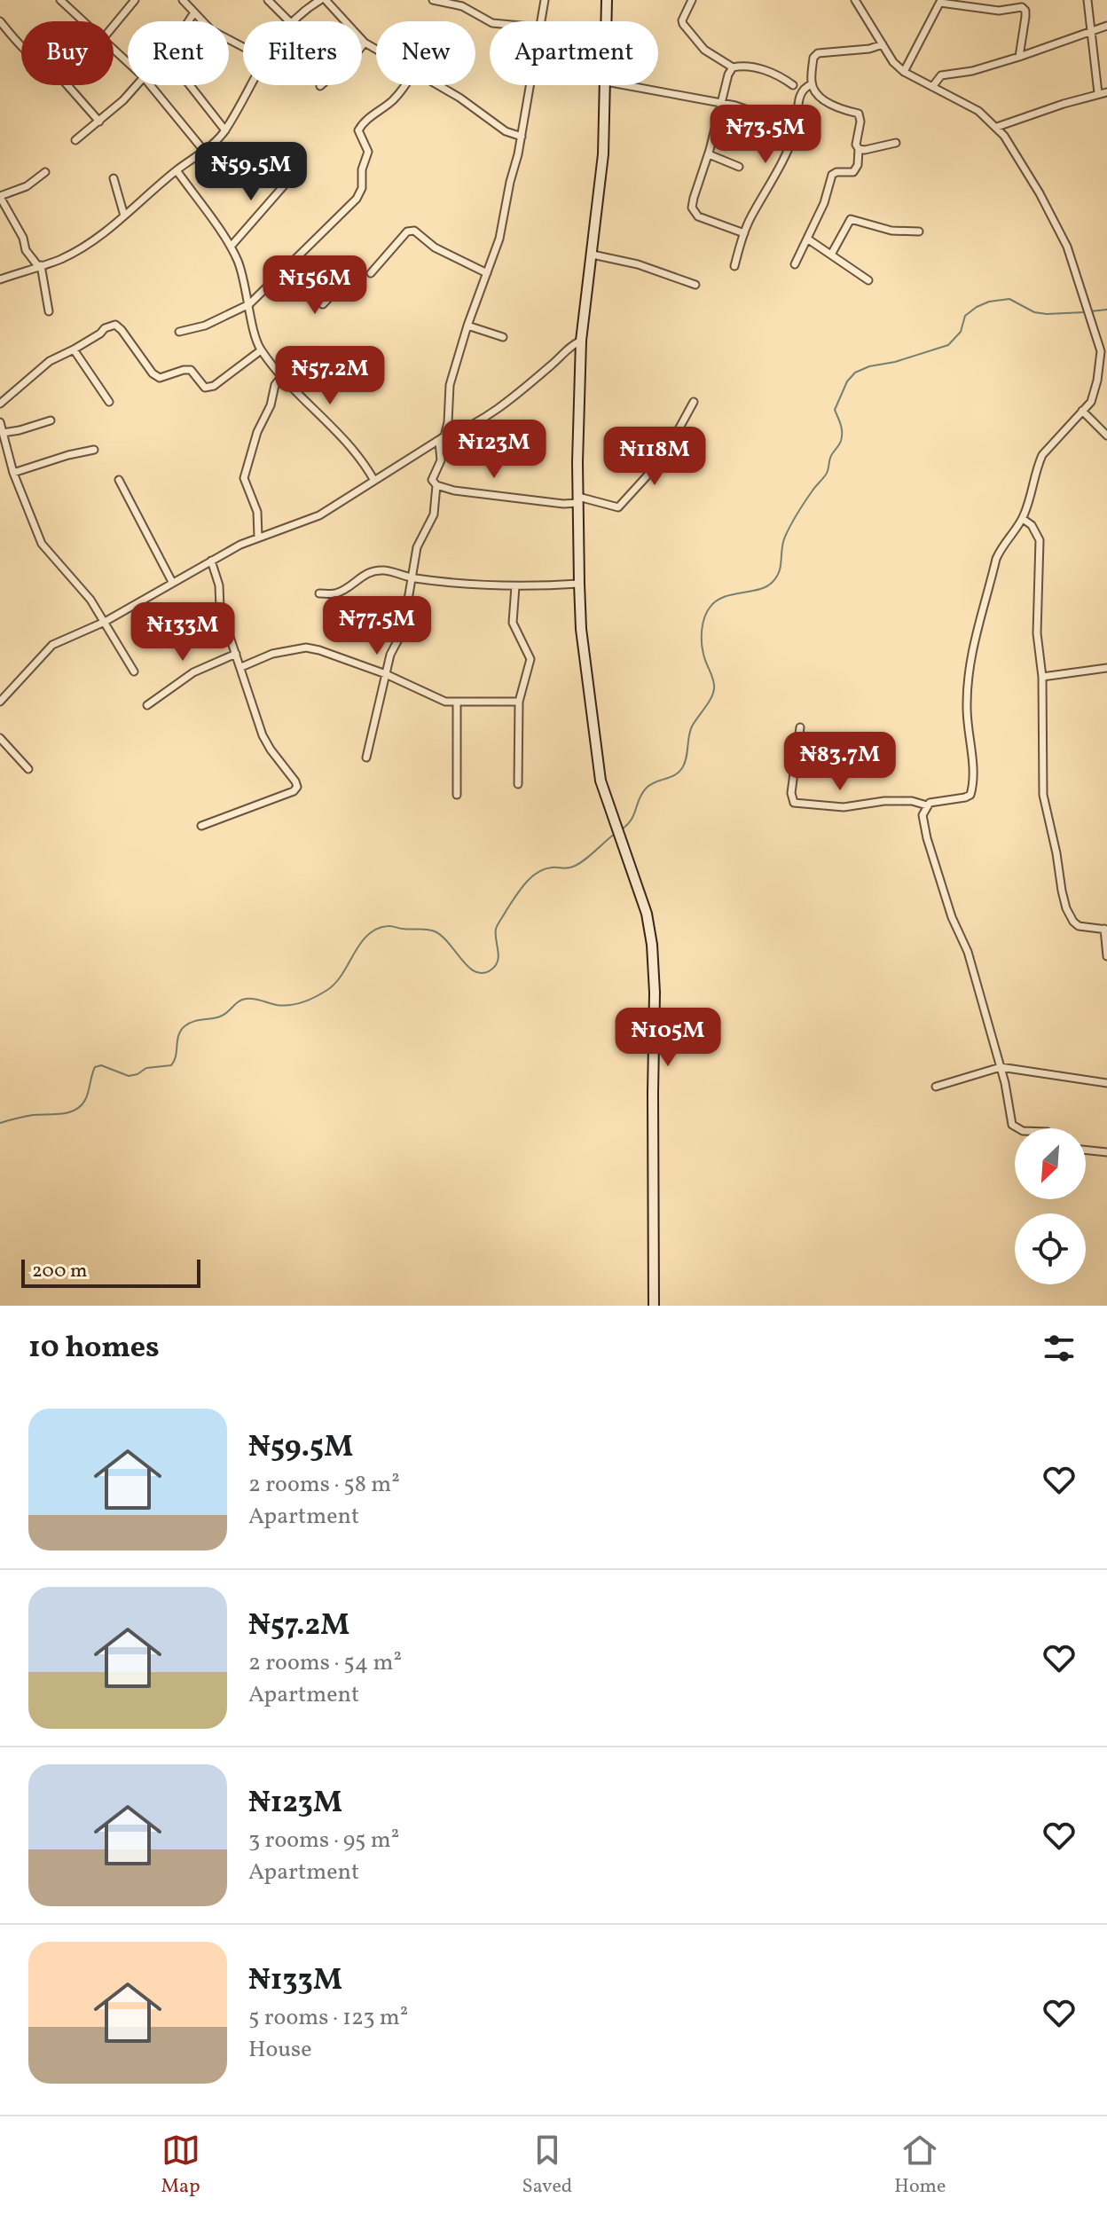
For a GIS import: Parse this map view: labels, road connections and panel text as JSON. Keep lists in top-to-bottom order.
{
  "scale_bar": "200 m",
  "north": "bottom left",
  "page": {
    "chip": [
      "Buy",
      "Rent",
      "Filters",
      "New",
      "Apartment"
    ],
    "price": [
      "₦73.5M",
      "₦59.5M",
      "₦156M",
      "₦57.2M",
      "₦123M",
      "₦118M",
      "₦77.5M",
      "₦133M",
      "₦83.7M",
      "₦105M"
    ],
    "scale": "200 m",
    "heading": "10 homes",
    "list": [
      {
        "name": "₦59.5M",
        "note": "2 rooms · 58 m² · Apartment"
      },
      {
        "name": "₦57.2M",
        "note": "2 rooms · 54 m² · Apartment"
      },
      {
        "name": "₦123M",
        "note": "3 rooms · 95 m² · Apartment"
      },
      {
        "name": "₦133M",
        "note": "5 rooms · 123 m² · House"
      }
    ],
    "tabs": ["Map", "Saved", "Home"]
  }
}
